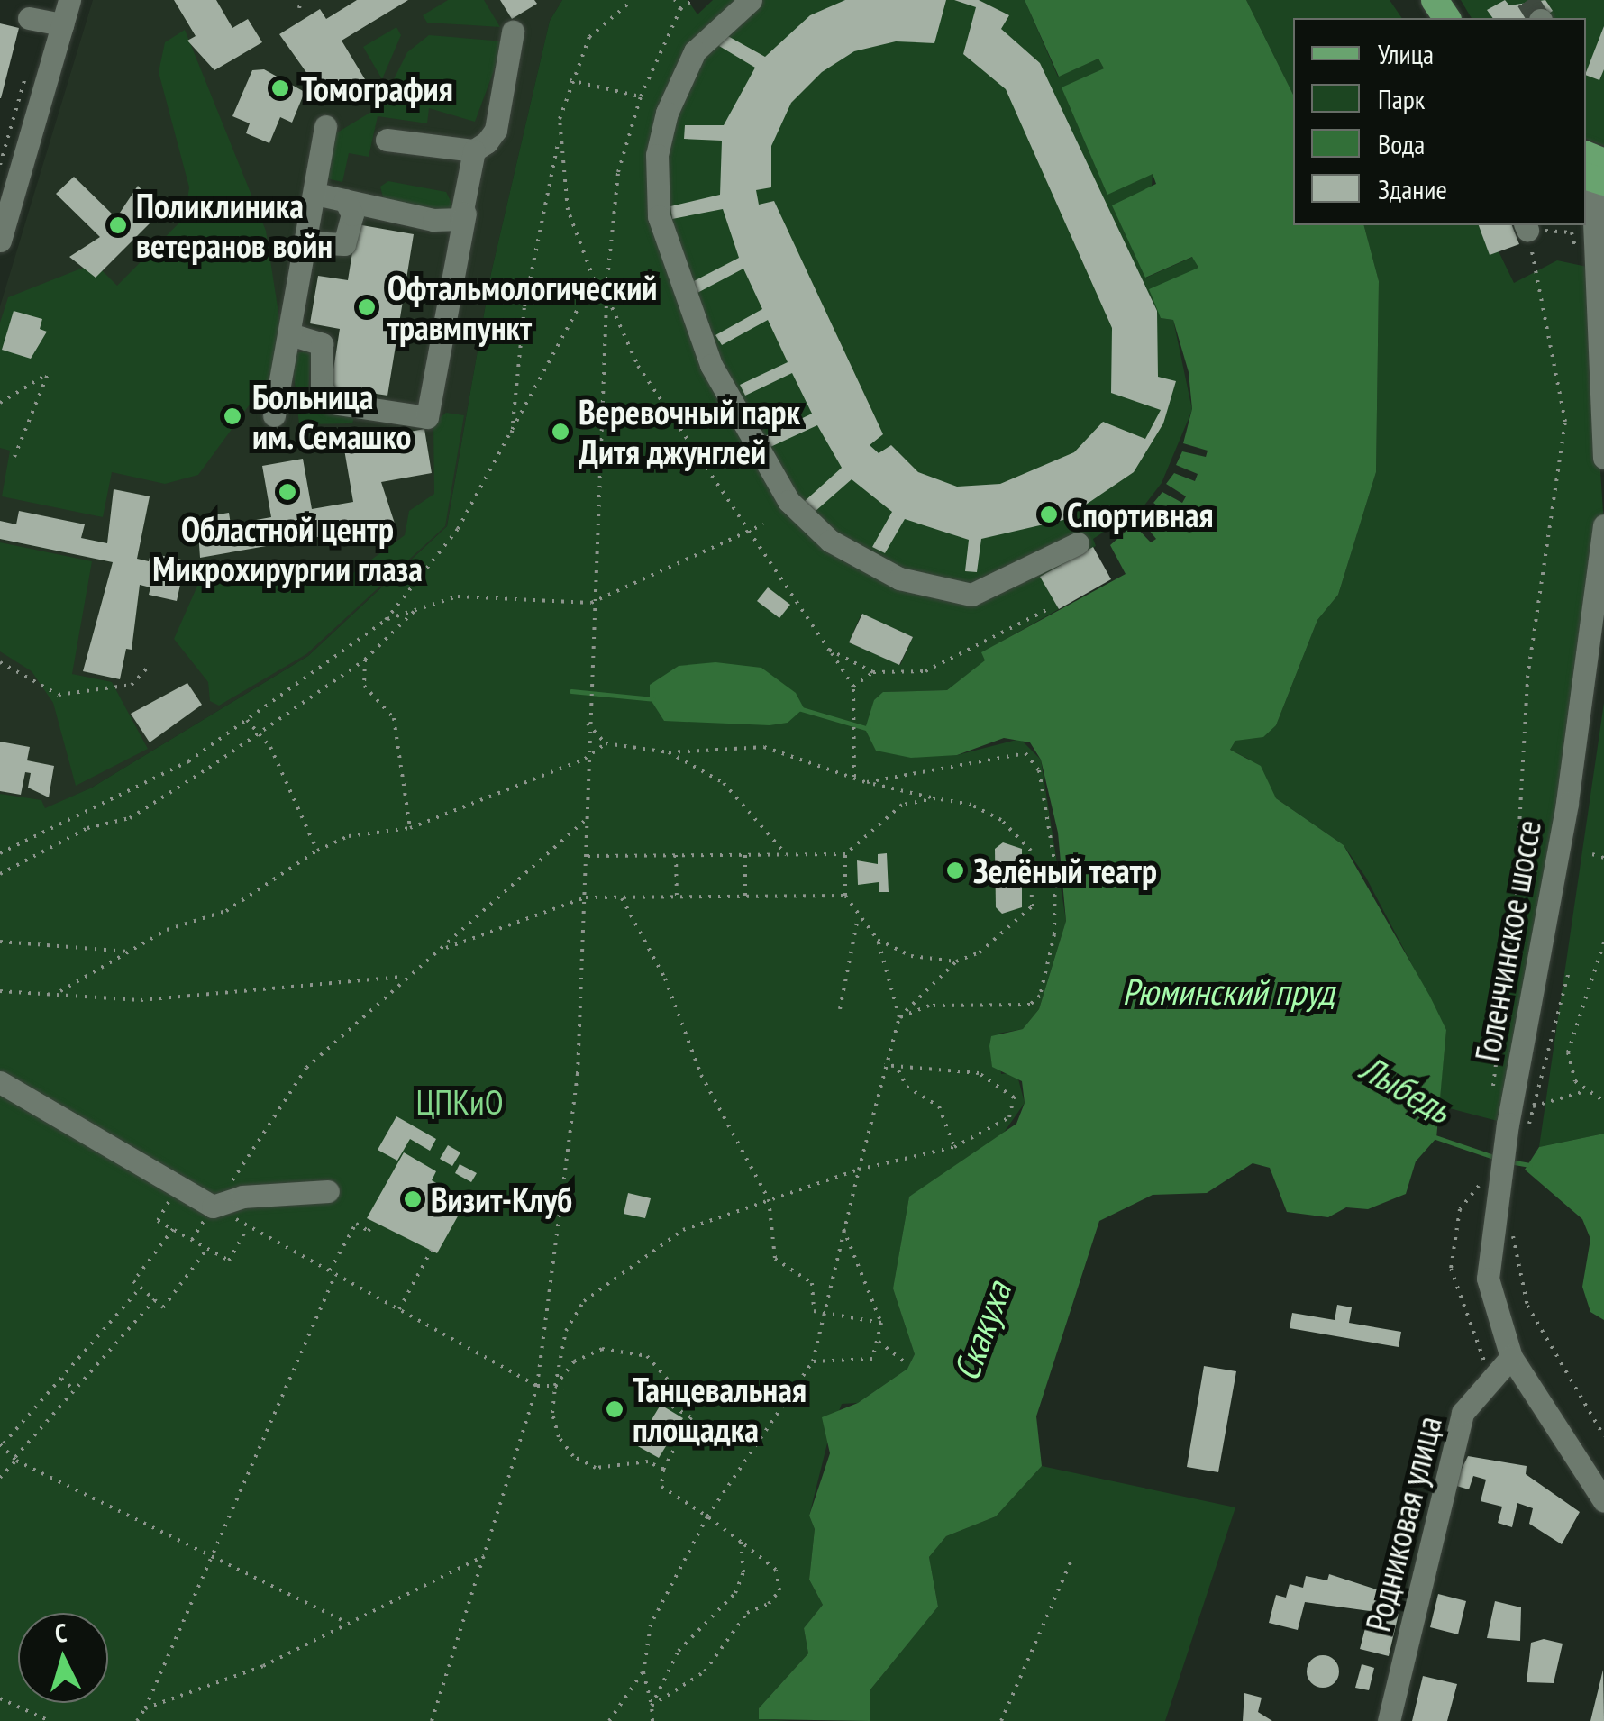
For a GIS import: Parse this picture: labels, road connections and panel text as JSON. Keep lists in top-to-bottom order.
{
  "streets": {
    "street": ["Голенчинское шоссе", "Родниковая улица"]
  },
  "crossings": [
    ["Голенчинское шоссе", "Родниковая улица"]
  ],
  "water": ["Рюминский пруд", "Лыбедь", "Скакуха"],
  "parks": ["ЦПКиО"],
  "places": [
    "Томография",
    "Поликлиника ветеранов войн",
    "Офтальмологический травмпункт",
    "Больница им. Семашко",
    "Веревочный парк Дитя джунглей",
    "Областной центр Микрохирургии глаза",
    "Спортивная",
    "Зелёный театр",
    "Визит-Клуб",
    "Танцевальная площадка"
  ],
  "legend": [
    "Улица",
    "Парк",
    "Вода",
    "Здание"
  ],
  "north": "top"
}
